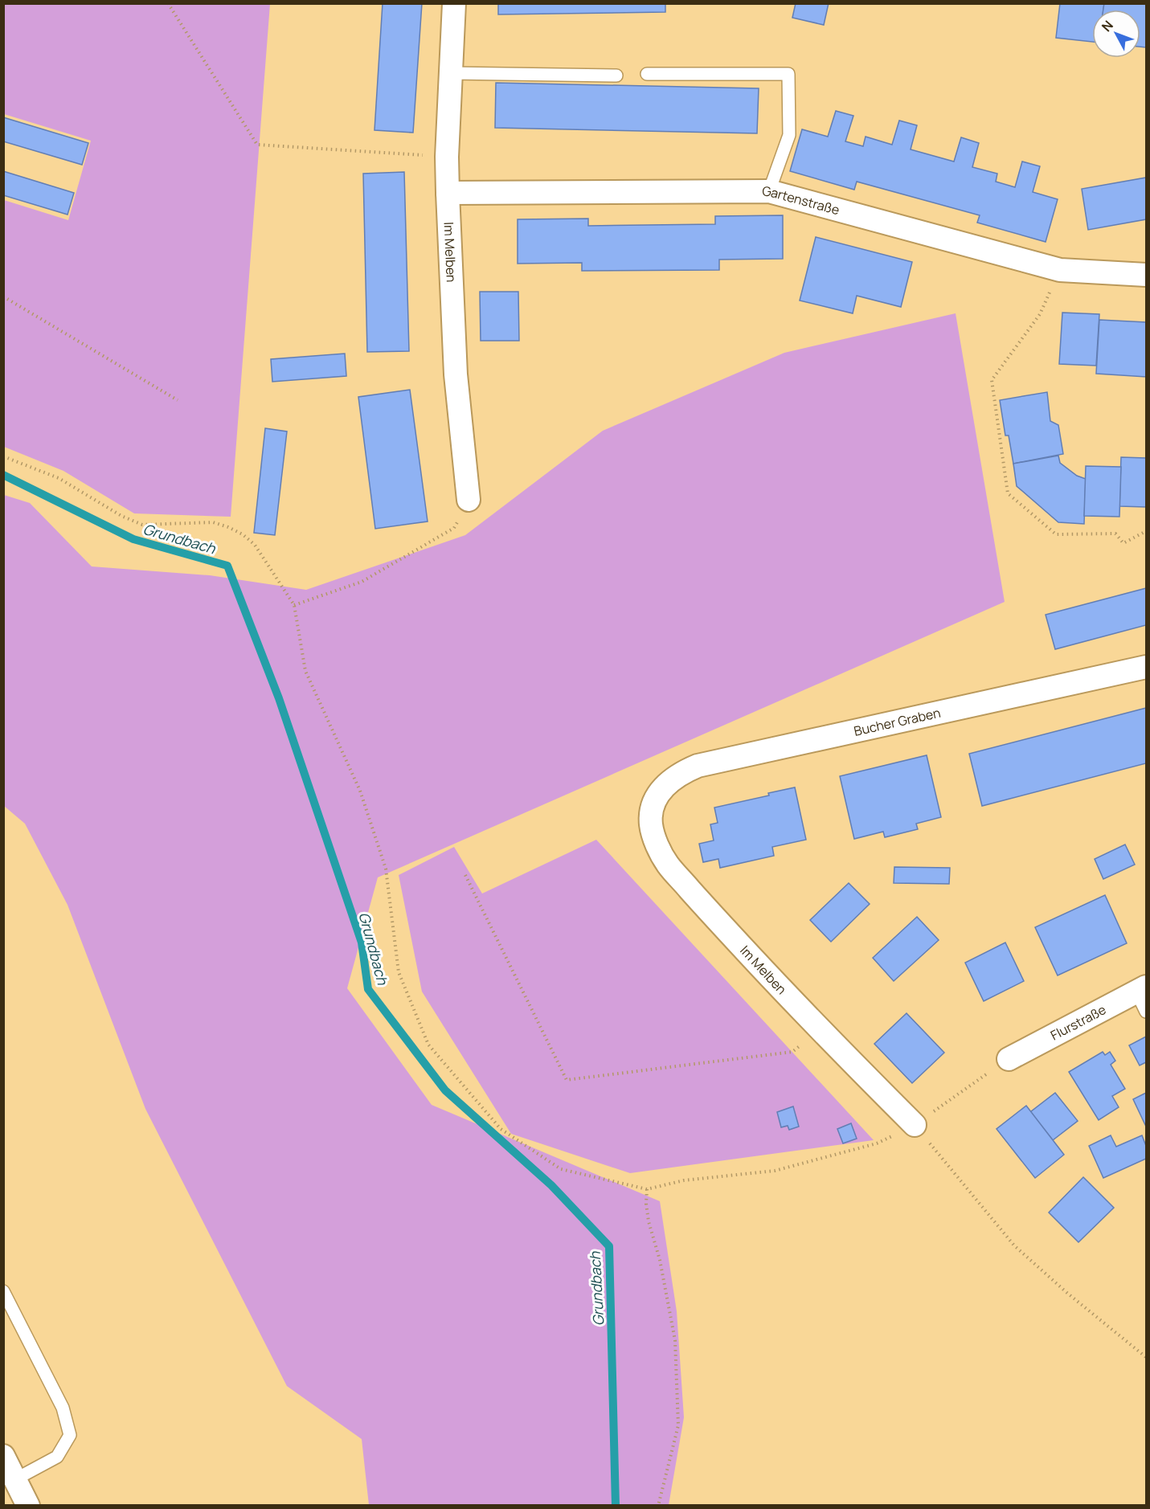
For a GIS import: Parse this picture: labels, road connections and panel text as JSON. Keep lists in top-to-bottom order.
{
  "streets": {
    "street": [
      "Gartenstraße",
      "Im Melben",
      "Bucher Graben",
      "Flurstraße"
    ]
  },
  "crossings": [
    ["Gartenstraße", "Im Melben"],
    ["Im Melben", "Bucher Graben"]
  ],
  "water": ["Grundbach"],
  "north": "top left"
}
